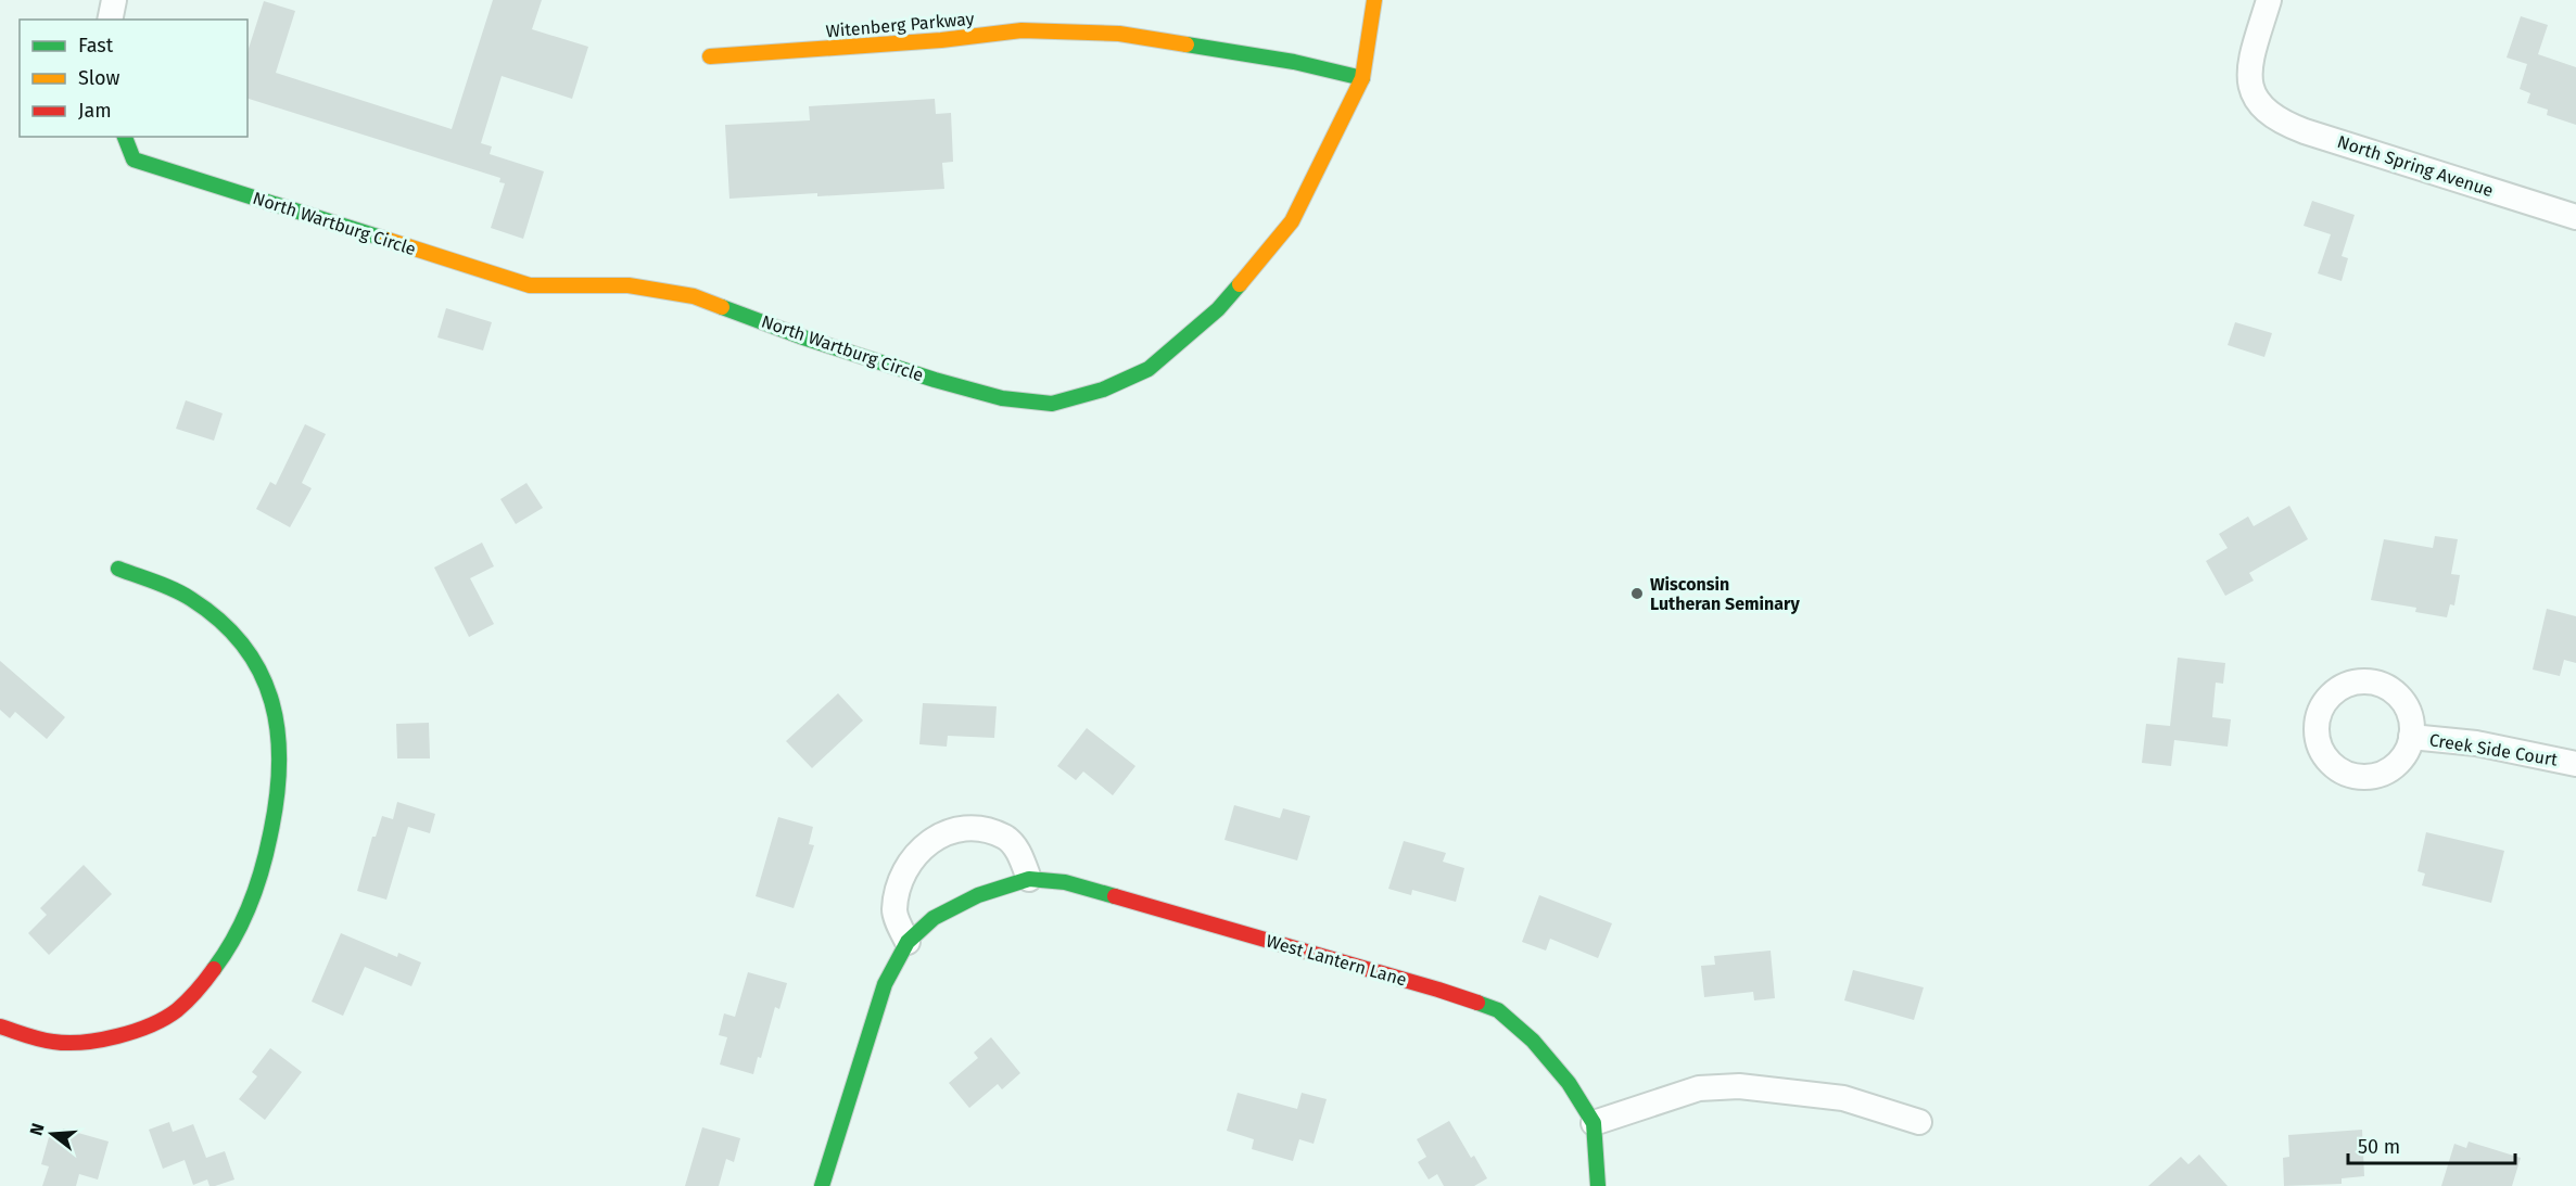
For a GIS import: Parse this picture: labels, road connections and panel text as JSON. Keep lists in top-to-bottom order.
{
  "streets": {
    "street": [
      "Witenberg Parkway",
      "North Spring Avenue",
      "North Wartburg Circle",
      "Creek Side Court",
      "West Lantern Lane"
    ]
  },
  "crossings": [
    ["Witenberg Parkway", "North Wartburg Circle"]
  ],
  "places": ["Wisconsin Lutheran Seminary"],
  "legend": ["Fast", "Slow", "Jam"],
  "scale_bar": "50 m",
  "north": "left"
}
